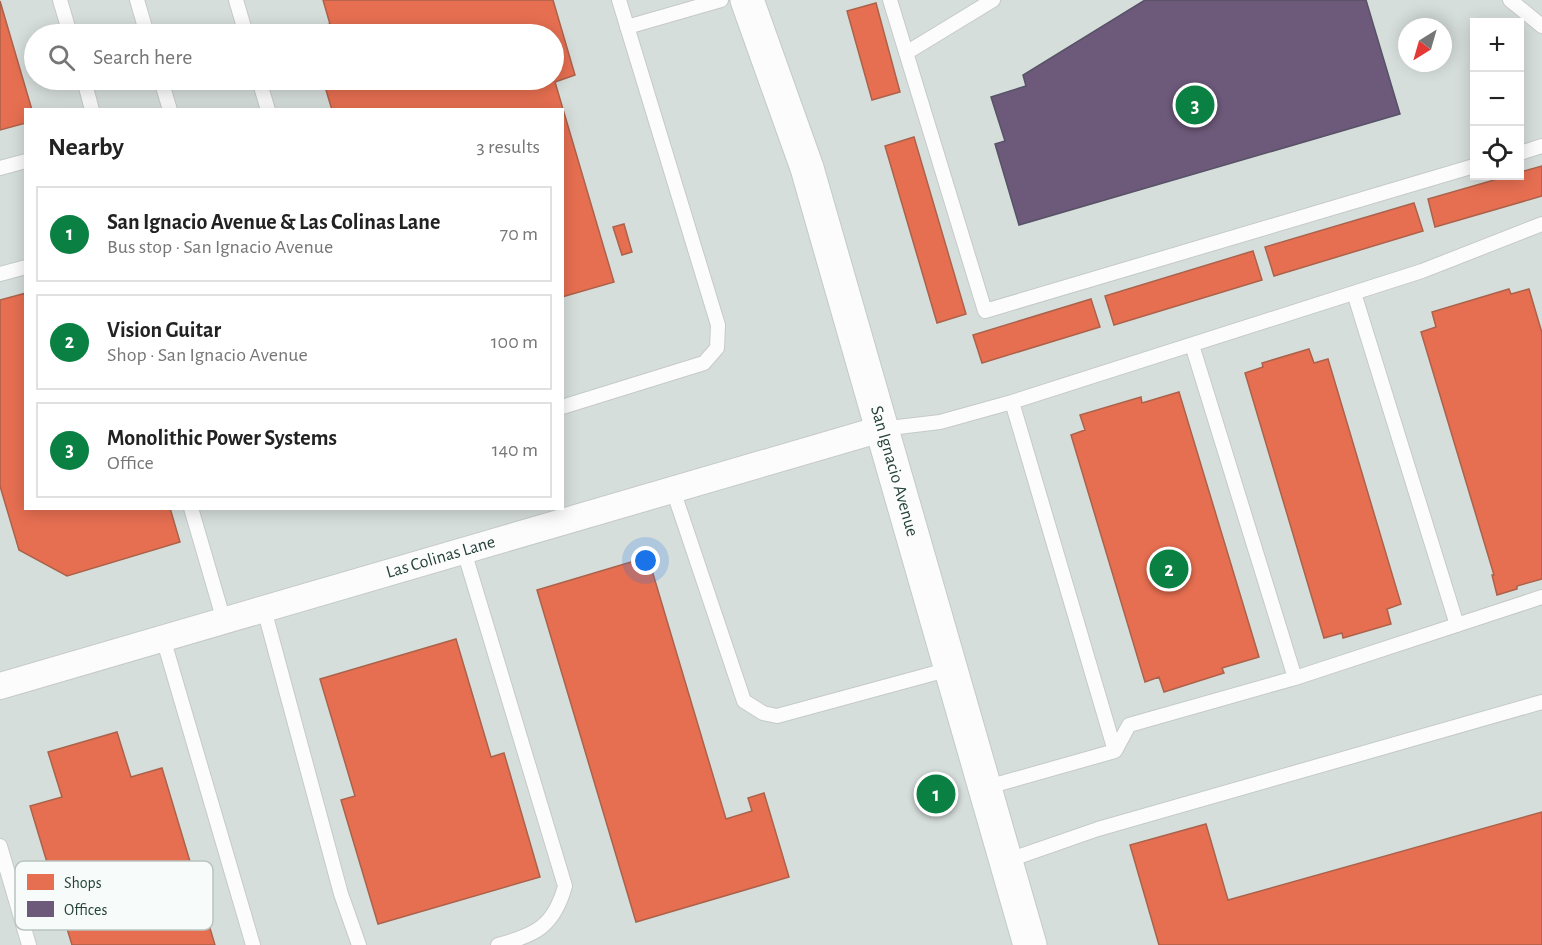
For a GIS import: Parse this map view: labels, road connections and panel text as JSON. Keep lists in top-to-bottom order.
{
  "streets": {
    "street": ["San Ignacio Avenue", "Las Colinas Lane"]
  },
  "crossings": [
    ["San Ignacio Avenue", "Las Colinas Lane"]
  ],
  "legend": ["Shops", "Offices"],
  "north": "bottom left",
  "page": {
    "map_buttons": ["+", "−"],
    "search": "Search here",
    "pins": ["3", "2", "1"],
    "heading": ["Nearby", "3 results"],
    "list": [
      {
        "mark": "1",
        "name": "San Ignacio Avenue & Las Colinas Lane",
        "note": "Bus stop · San Ignacio Avenue",
        "value": "70 m"
      },
      {
        "mark": "2",
        "name": "Vision Guitar",
        "note": "Shop · San Ignacio Avenue",
        "value": "100 m"
      },
      {
        "mark": "3",
        "name": "Monolithic Power Systems",
        "note": "Office",
        "value": "140 m"
      }
    ]
  }
}
